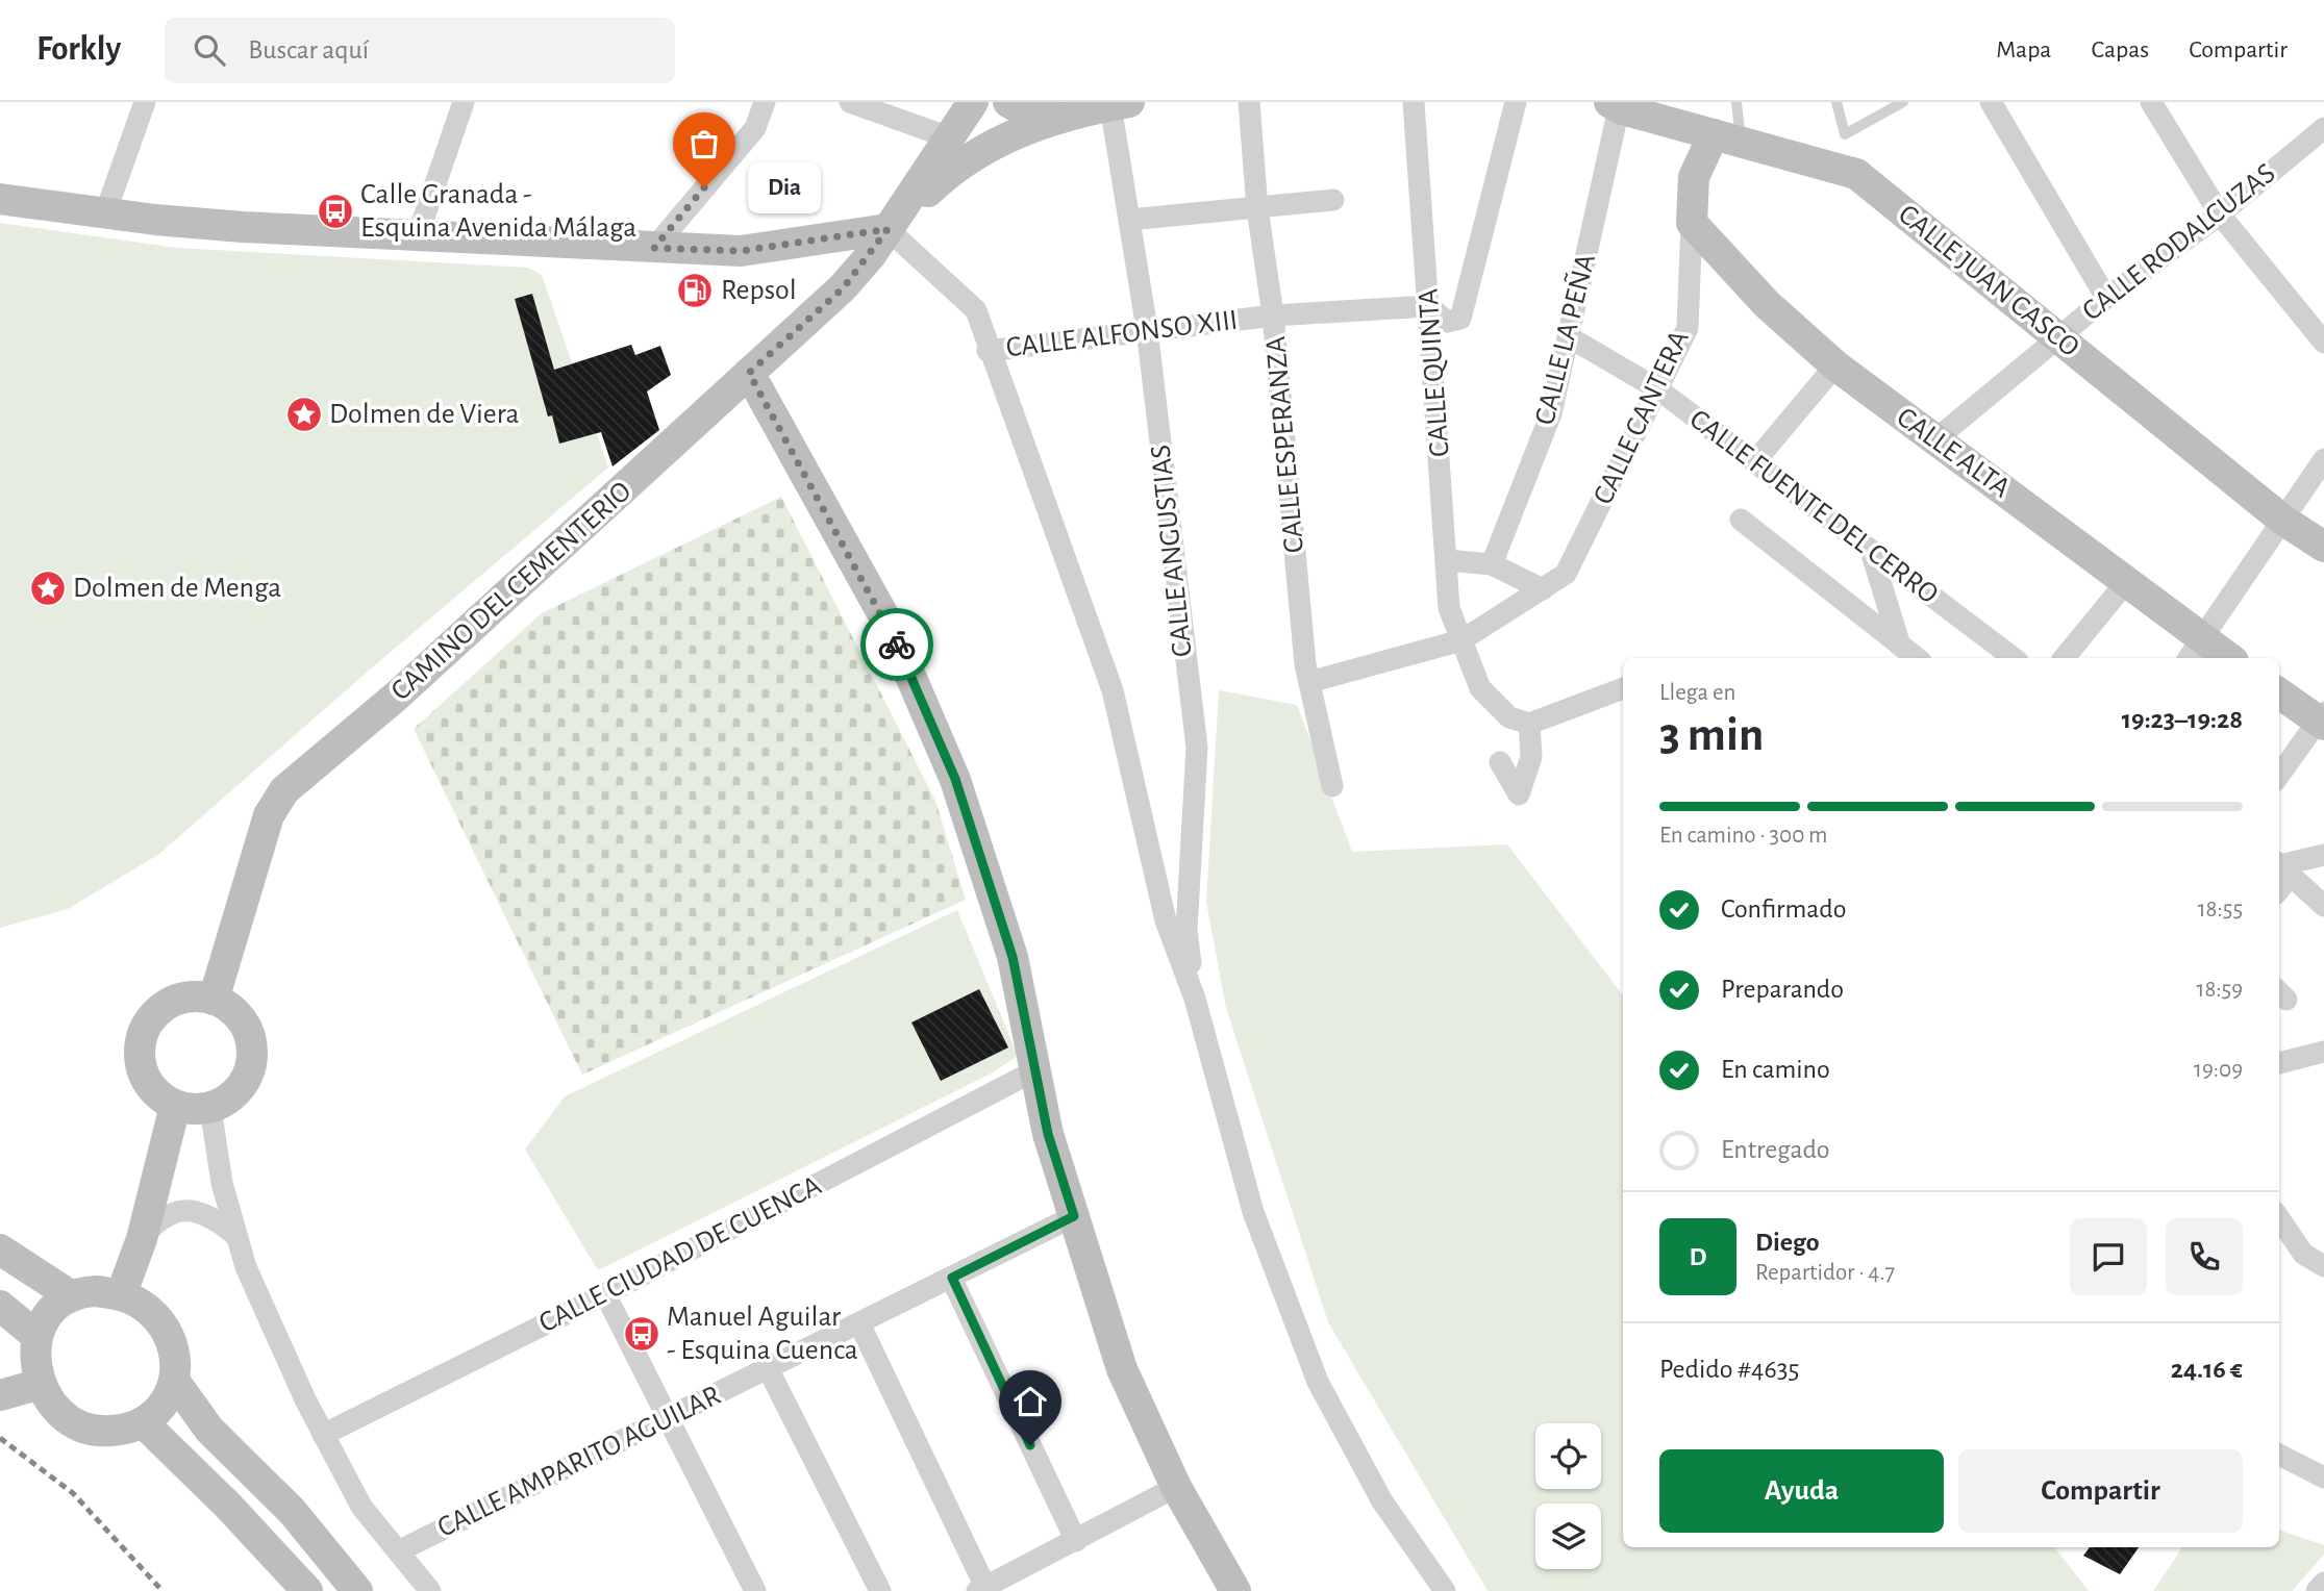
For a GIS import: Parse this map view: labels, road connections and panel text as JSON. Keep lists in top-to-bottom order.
{
  "streets": {
    "street": [
      "CALLE RODALCUZAS",
      "CALLE JUAN CASCO",
      "CALLE ALFONSO XIII",
      "CALLE LA PEÑA",
      "CALLE QUINTA",
      "CALLE CANTERA",
      "CALLE ESPERANZA",
      "CALLE ALTA",
      "CALLE FUENTE DEL CERRO",
      "CALLE ANGUSTIAS",
      "CAMINO DEL CEMENTERIO",
      "CALLE CIUDAD DE CUENCA",
      "CALLE AMPARITO AGUILAR"
    ]
  },
  "crossings": [
    ["CALLE RODALCUZAS", "CALLE JUAN CASCO"],
    ["CALLE RODALCUZAS", "CALLE ALTA"],
    ["CALLE JUAN CASCO", "CALLE LA PEÑA"],
    ["CALLE JUAN CASCO", "CALLE CANTERA"],
    ["CALLE ALFONSO XIII", "CALLE QUINTA"],
    ["CALLE ALFONSO XIII", "CALLE ESPERANZA"],
    ["CALLE ALFONSO XIII", "CALLE ANGUSTIAS"],
    ["CALLE LA PEÑA", "CALLE FUENTE DEL CERRO"],
    ["CALLE QUINTA", "CALLE CANTERA"],
    ["CALLE CANTERA", "CALLE ESPERANZA"],
    ["CALLE CANTERA", "CALLE ALTA"],
    ["CALLE CANTERA", "CALLE FUENTE DEL CERRO"]
  ],
  "places": {
    "other": ["Dia"],
    "bus stop": ["Calle Granada - Esquina Avenida Málaga", "Manuel Aguilar - Esquina Cuenca"],
    "fuel station": ["Repsol"],
    "place": ["Dolmen de Viera", "Dolmen de Menga"]
  },
  "page": {
    "header": "Forkly",
    "search": "Buscar aquí",
    "nav": ["Mapa", "Capas", "Compartir"],
    "bubble": "Dia",
    "heading": ["3 min", "Llega en", "19:23–19:28"],
    "panel": [
      "Diego",
      "Repartidor · 4.7",
      "Pedido #4635",
      "24.16 €"
    ],
    "bar": "En camino · 300 m",
    "list": [
      ["Confirmado", "18:55"],
      ["Preparando", "18:59"],
      ["En camino", "19:09"],
      "Entregado"
    ],
    "round": "D",
    "buttons": ["Ayuda", "Compartir"]
  }
}
